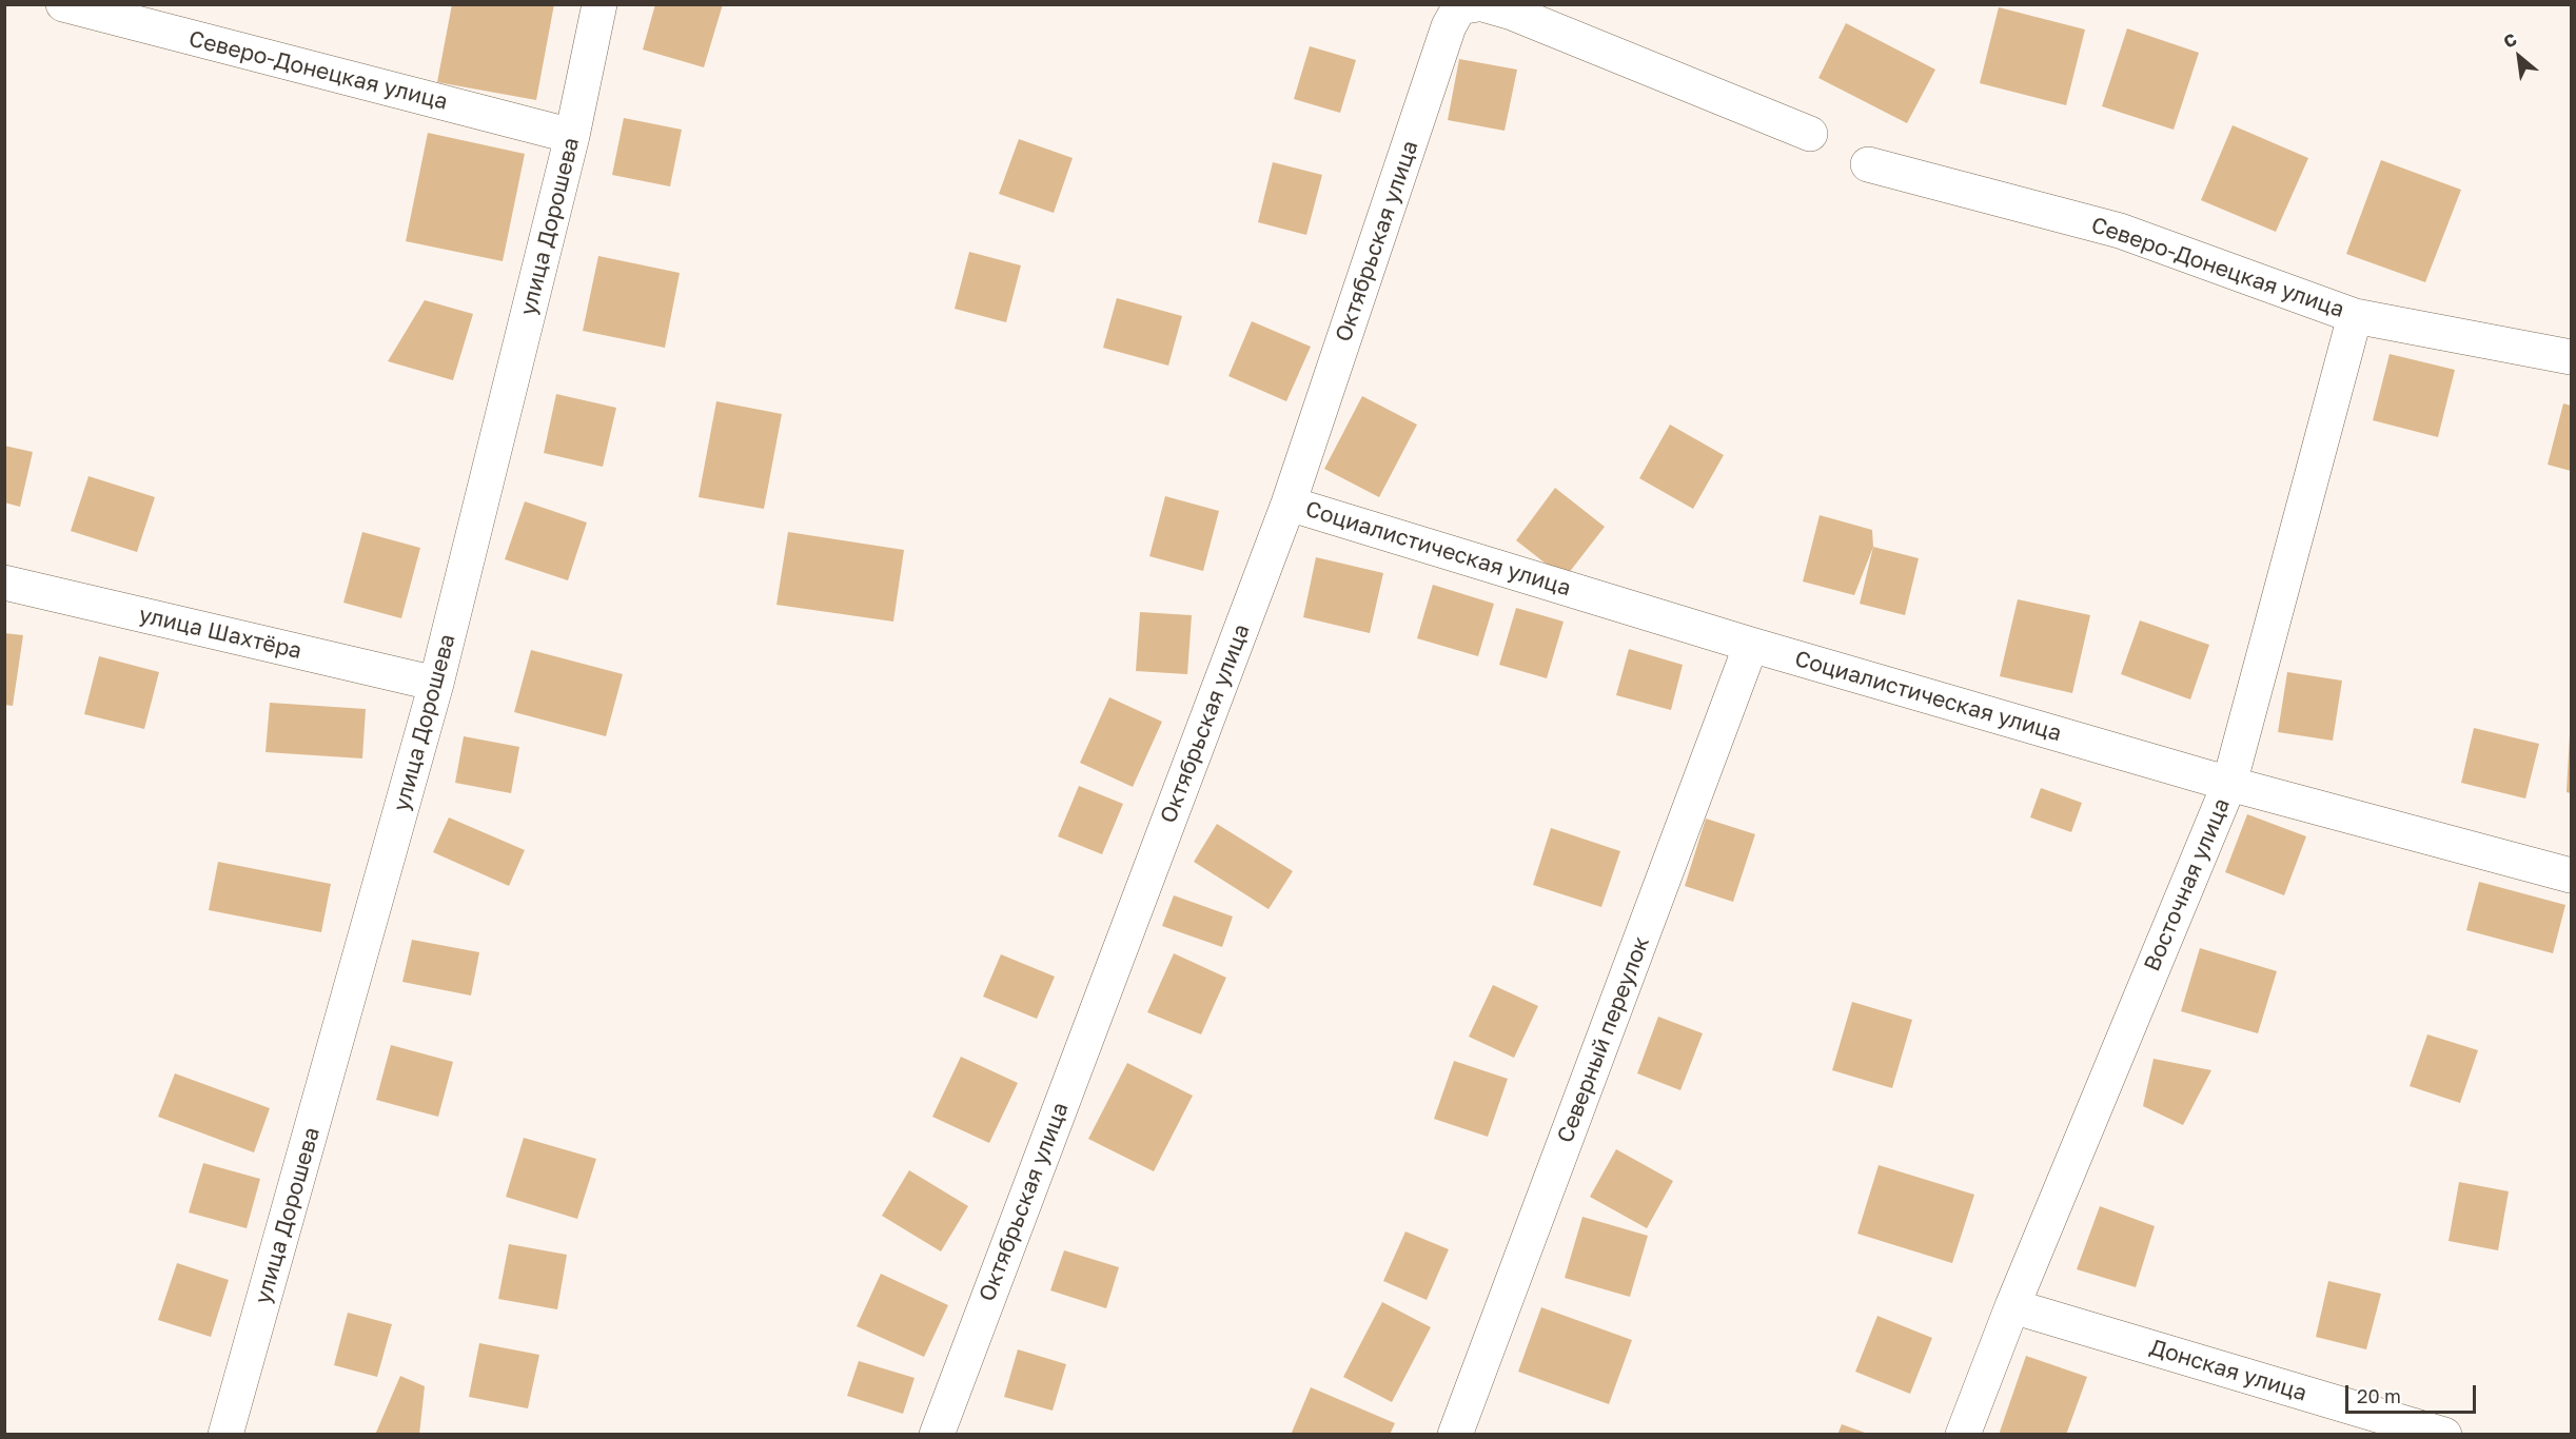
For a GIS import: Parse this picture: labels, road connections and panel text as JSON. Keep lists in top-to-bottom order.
{
  "streets": {
    "street": [
      "Северо-Донецкая улица",
      "улица Дорошева",
      "Октябрьская улица",
      "Социалистическая улица",
      "улица Шахтёра",
      "Восточная улица",
      "Северный переулок",
      "Донская улица"
    ]
  },
  "crossings": [
    ["Северо-Донецкая улица", "улица Дорошева"],
    ["Северо-Донецкая улица", "Восточная улица"],
    ["улица Дорошева", "улица Шахтёра"],
    ["Октябрьская улица", "Социалистическая улица"],
    ["Социалистическая улица", "Восточная улица"],
    ["Социалистическая улица", "Северный переулок"],
    ["Восточная улица", "Донская улица"]
  ],
  "scale_bar": "20 m",
  "north": "top left"
}
